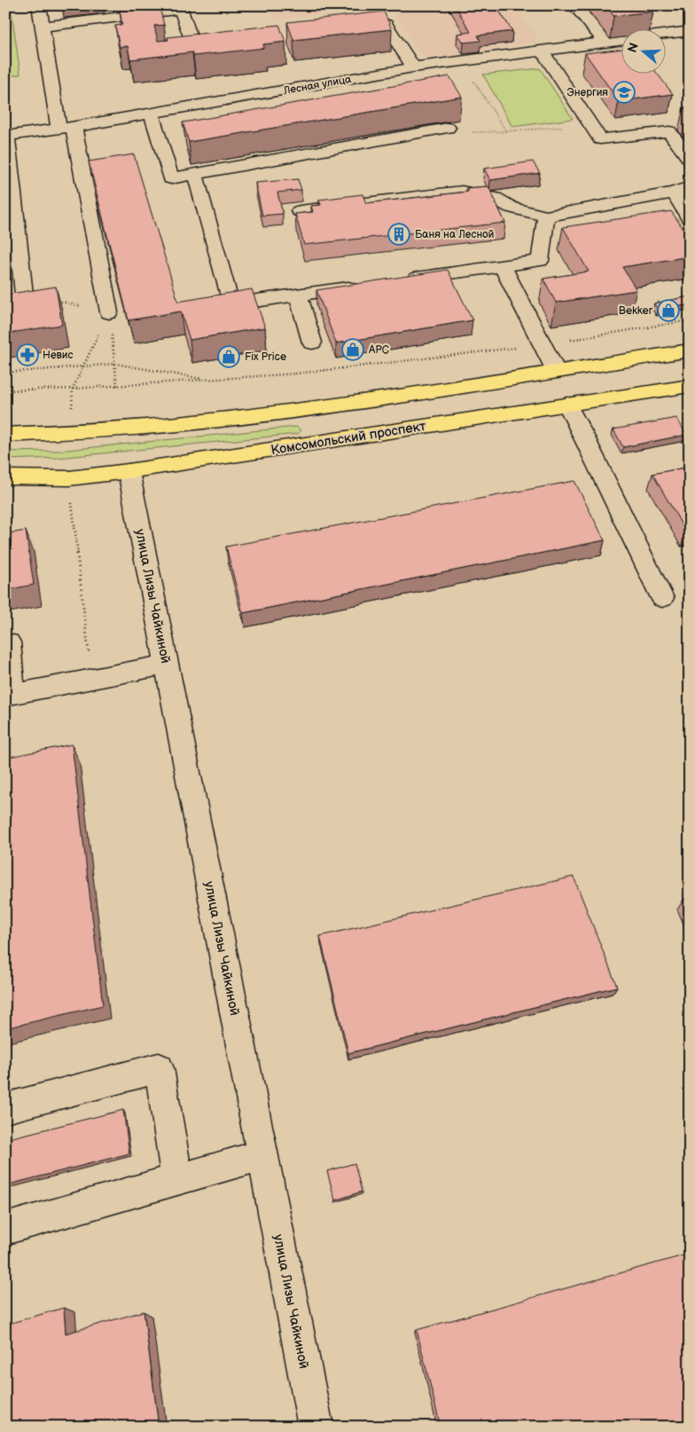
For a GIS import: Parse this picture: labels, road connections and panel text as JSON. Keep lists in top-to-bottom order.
{
  "streets": {
    "main road": ["Комсомольский проспект"],
    "street": ["Лесная улица", "улица Лизы Чайкиной"]
  },
  "crossings": [
    ["Комсомольский проспект", "улица Лизы Чайкиной"]
  ],
  "places": {
    "school or university": ["Энергия"],
    "building": ["Баня на Лесной"],
    "shop": ["Bekker", "АРС", "Fix Price"],
    "pharmacy": ["Невис"]
  },
  "north": "left"
}
